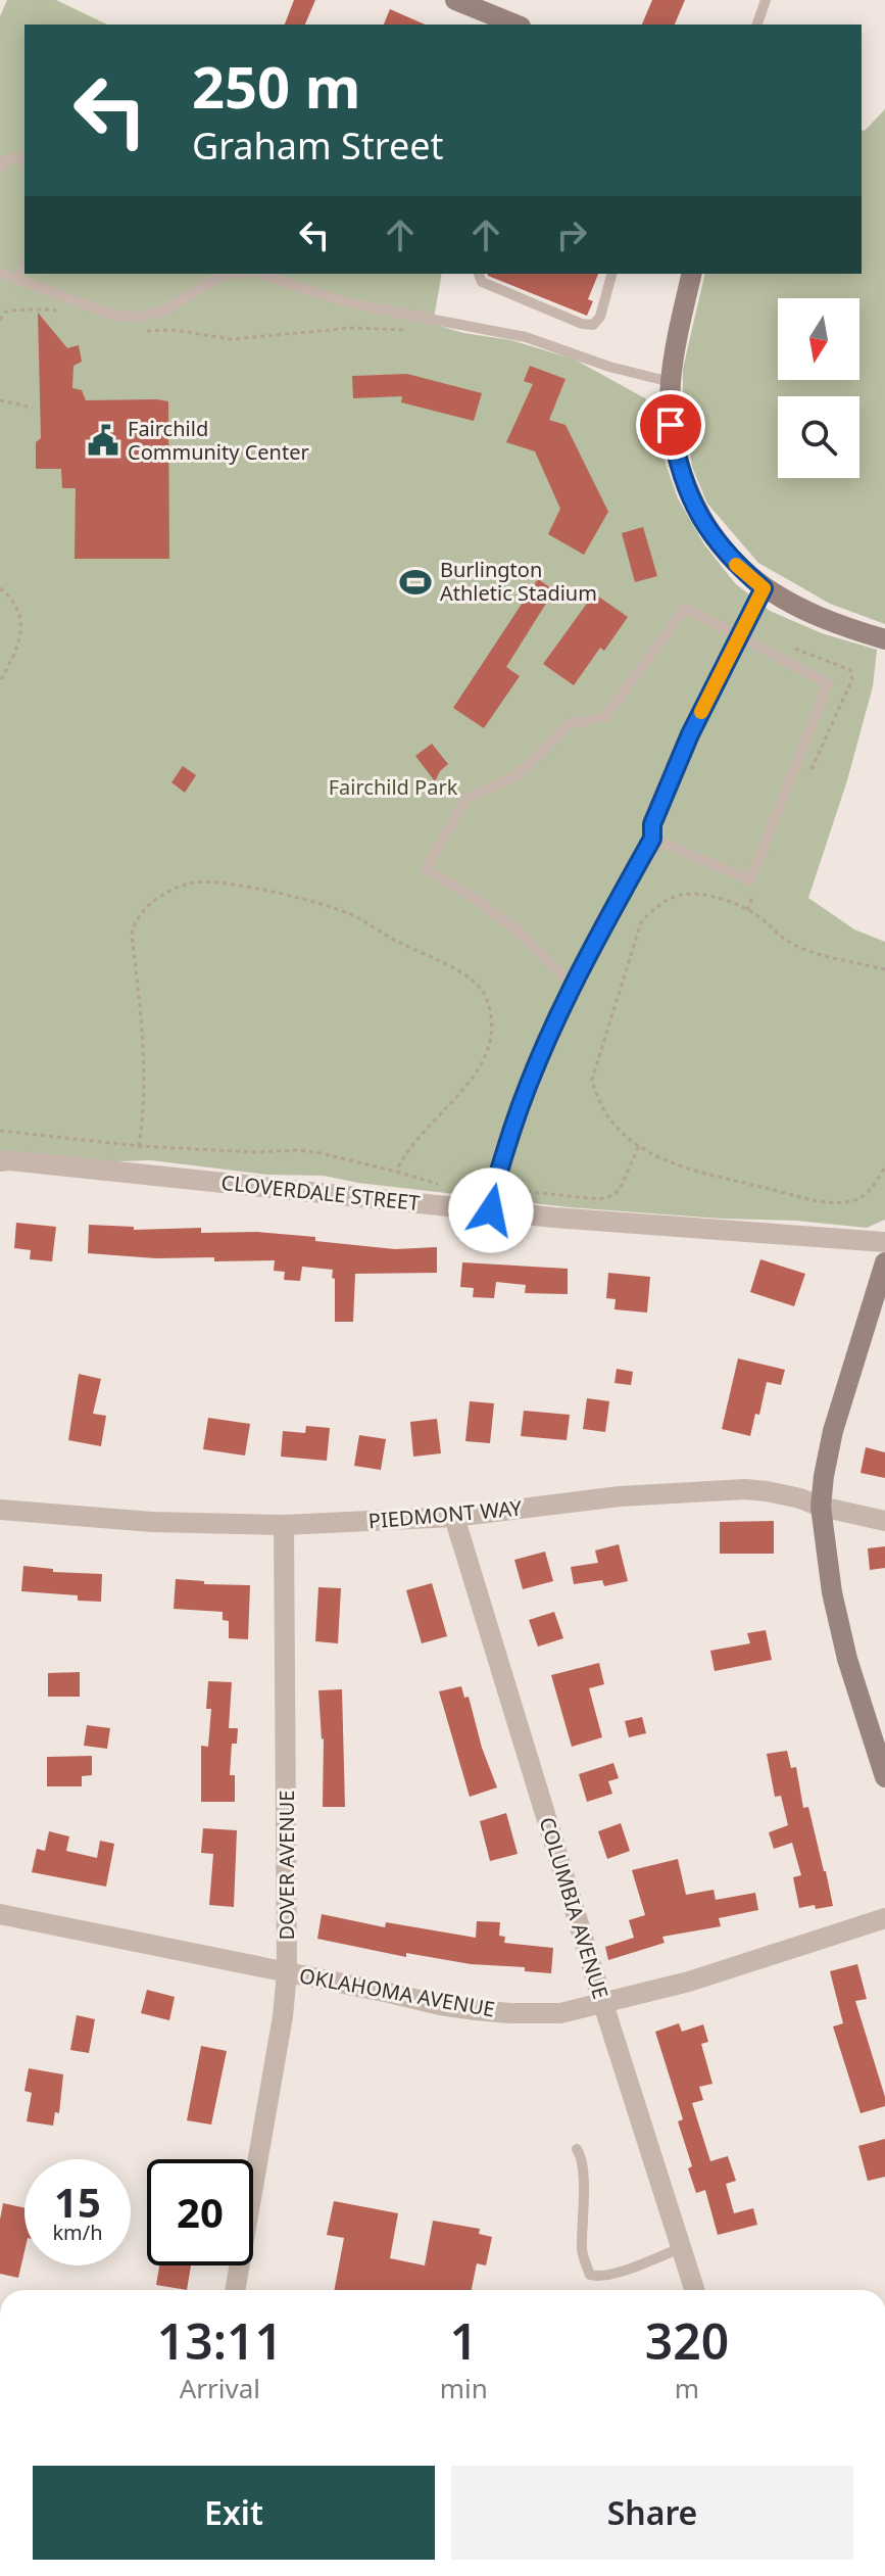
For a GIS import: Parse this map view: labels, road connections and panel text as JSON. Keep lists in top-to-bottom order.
{
  "streets": {
    "street": [
      "CLOVERDALE STREET",
      "PIEDMONT WAY",
      "DOVER AVENUE",
      "COLUMBIA AVENUE",
      "OKLAHOMA AVENUE"
    ]
  },
  "crossings": [
    ["PIEDMONT WAY", "DOVER AVENUE"],
    ["PIEDMONT WAY", "COLUMBIA AVENUE"],
    ["DOVER AVENUE", "OKLAHOMA AVENUE"],
    ["COLUMBIA AVENUE", "OKLAHOMA AVENUE"]
  ],
  "parks": ["Fairchild Park"],
  "places": {
    "public building": ["Fairchild Community Center"],
    "sports": ["Burlington Athletic Stadium"]
  },
  "north": "bottom",
  "page": {
    "turn": ["250 m", "Graham Street"],
    "speed": "15 km/h",
    "limit": "20",
    "eta": [
      "13:11",
      "Arrival",
      "1",
      "min",
      "320",
      "m"
    ],
    "buttons": ["Exit", "Share"]
  }
}
